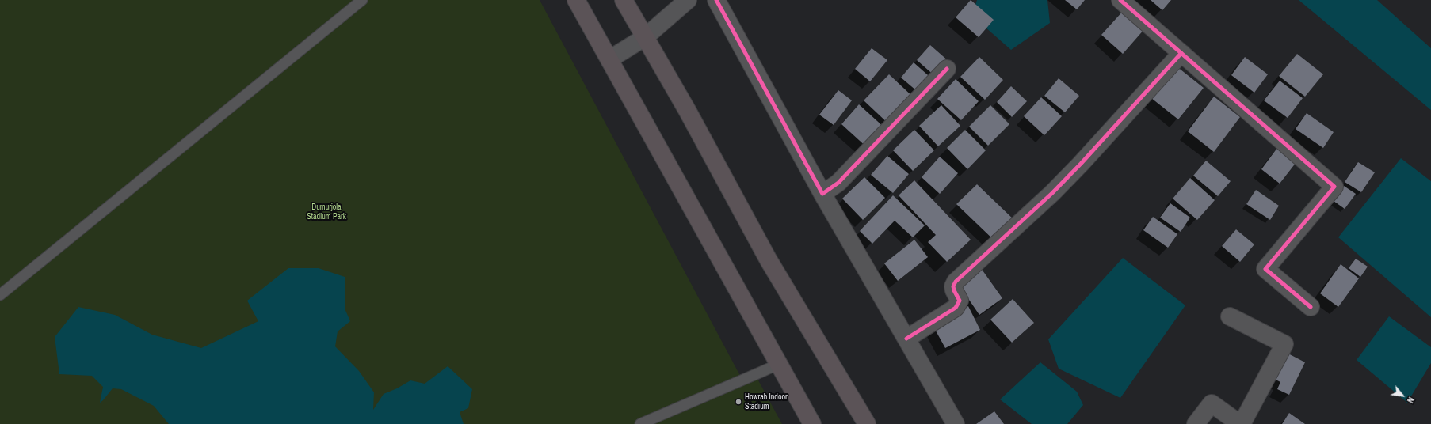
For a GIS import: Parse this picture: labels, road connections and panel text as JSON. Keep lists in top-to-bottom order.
{
  "parks": ["Dumurjola Stadium Park"],
  "places": ["Howrah Indoor Stadium"],
  "north": "bottom right"
}
